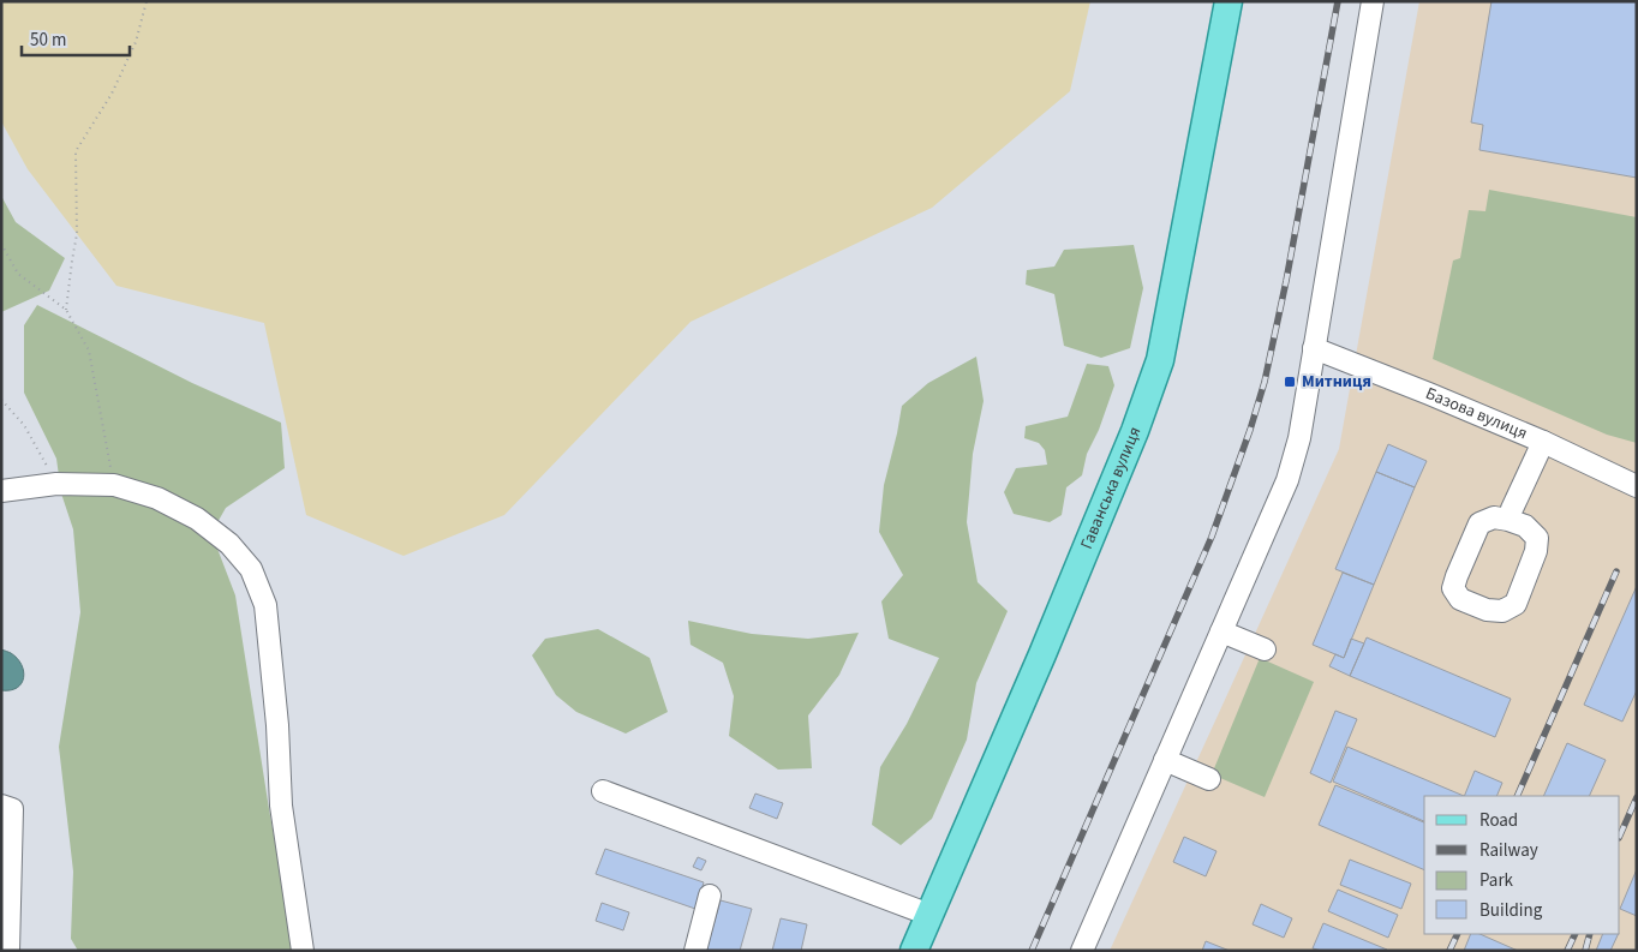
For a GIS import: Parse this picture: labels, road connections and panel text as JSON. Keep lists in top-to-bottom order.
{
  "streets": {
    "main road": ["Гаванська вулиця"],
    "street": ["Базова вулиця"]
  },
  "places": {
    "transit": ["Митниця"]
  },
  "legend": [
    "Road",
    "Railway",
    "Park",
    "Building"
  ],
  "scale_bar": "50 m"
}
